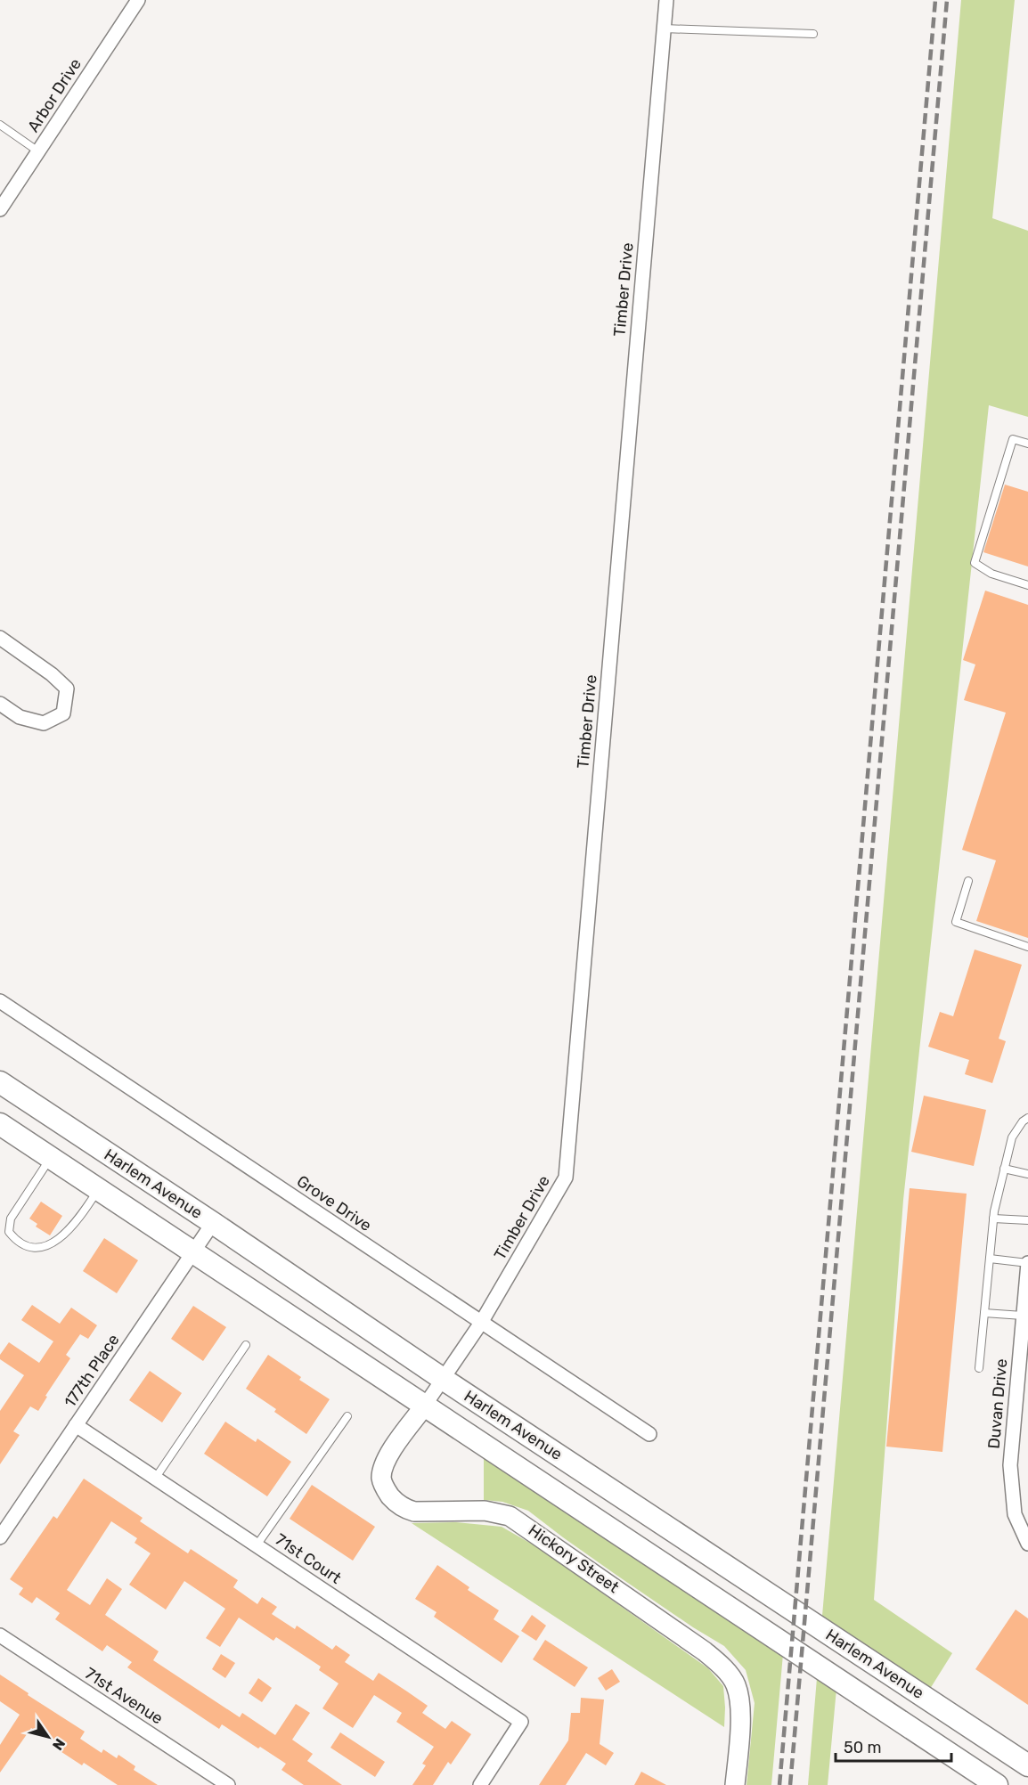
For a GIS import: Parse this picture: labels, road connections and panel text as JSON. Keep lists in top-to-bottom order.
{
  "streets": {
    "main road": ["Harlem Avenue"],
    "street": [
      "Arbor Drive",
      "Timber Drive",
      "Grove Drive",
      "177th Place",
      "Duvan Drive",
      "71st Court",
      "Hickory Street",
      "71st Avenue"
    ]
  },
  "crossings": [
    ["Timber Drive", "Harlem Avenue"],
    ["Timber Drive", "Grove Drive"],
    ["Timber Drive", "Hickory Street"],
    ["Harlem Avenue", "177th Place"],
    ["Harlem Avenue", "Hickory Street"],
    ["177th Place", "71st Court"]
  ],
  "scale_bar": "50 m",
  "north": "bottom right"
}
